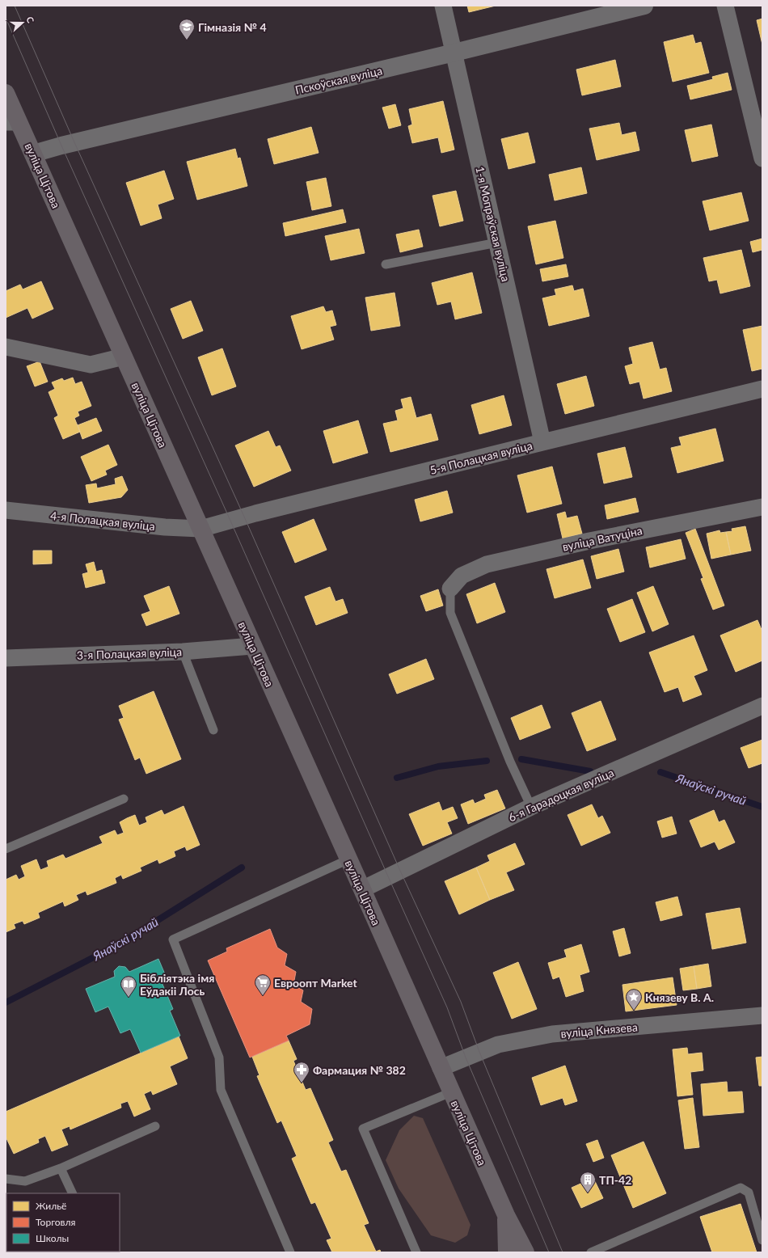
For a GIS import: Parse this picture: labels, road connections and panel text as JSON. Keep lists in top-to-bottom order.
{
  "streets": {
    "main road": ["вуліца Цітова"],
    "street": [
      "Пскоўская вуліца",
      "1-я Мопраўская вуліца",
      "5-я Полацкая вуліца",
      "4-я Полацкая вуліца",
      "вуліца Ватуціна",
      "3-я Полацкая вуліца",
      "6-я Гарадоцкая вуліца",
      "вуліца Князева"
    ]
  },
  "crossings": [
    ["Пскоўская вуліца", "вуліца Цітова"],
    ["Пскоўская вуліца", "1-я Мопраўская вуліца"],
    ["вуліца Цітова", "5-я Полацкая вуліца"],
    ["вуліца Цітова", "4-я Полацкая вуліца"],
    ["вуліца Цітова", "3-я Полацкая вуліца"],
    ["вуліца Цітова", "6-я Гарадоцкая вуліца"],
    ["вуліца Цітова", "вуліца Князева"],
    ["1-я Мопраўская вуліца", "5-я Полацкая вуліца"],
    ["5-я Полацкая вуліца", "4-я Полацкая вуліца"]
  ],
  "water": ["Янаўскі ручай"],
  "places": {
    "school or university": ["Гімназія № 4"],
    "supermarket": ["Евроопт Market"],
    "library": ["Бібліятэка імя Еўдакіі Лось"],
    "place": ["Князеву В. А."],
    "pharmacy": ["Фармация № 382"],
    "building": ["ТП-42"]
  },
  "legend": ["Жильё", "Торговля", "Школы"],
  "north": "right"
}
